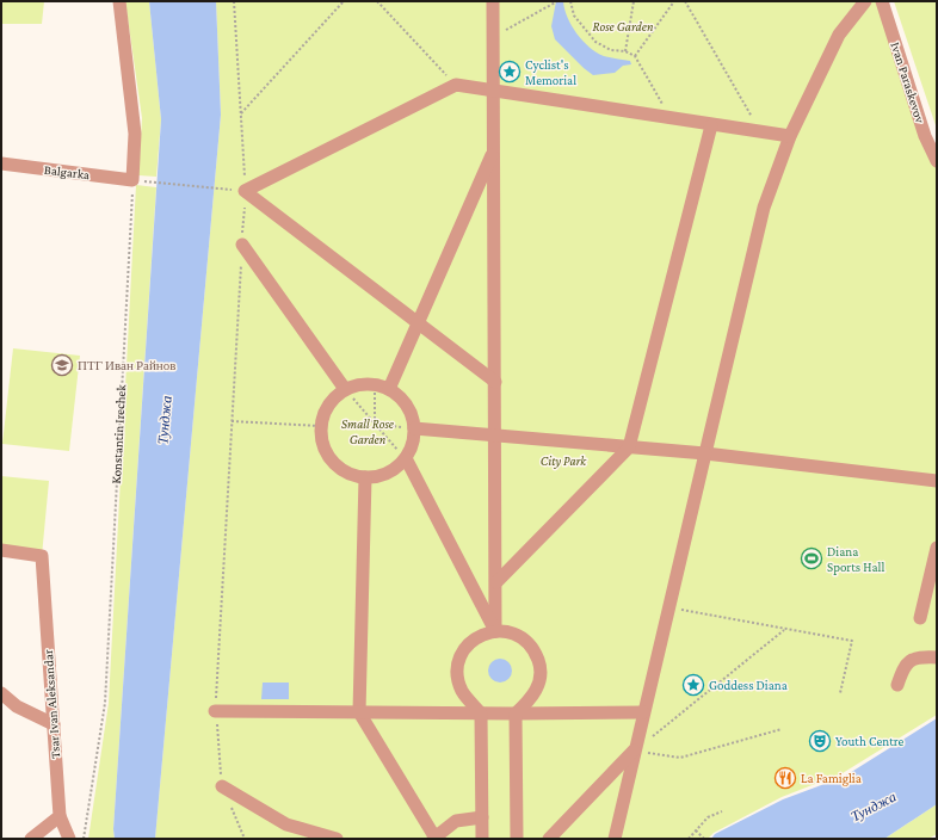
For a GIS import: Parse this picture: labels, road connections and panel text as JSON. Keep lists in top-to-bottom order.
{
  "streets": {
    "street": ["Ivan Paraskevov", "Balgarka", "Tsar Ivan Aleksandar"],
    "path": ["Konstantin Irechek"]
  },
  "crossings": [
    ["Balgarka", "Konstantin Irechek"]
  ],
  "water": ["Тунджа"],
  "parks": ["Rose Garden", "Small Rose Garden", "City Park"],
  "places": {
    "place": ["Cyclist's Memorial", "Goddess Diana"],
    "school or university": ["ПТГ Иван Райнов"],
    "sports": ["Diana Sports Hall"],
    "theatre": ["Youth Centre"],
    "restaurant": ["La Famiglia"]
  }
}
